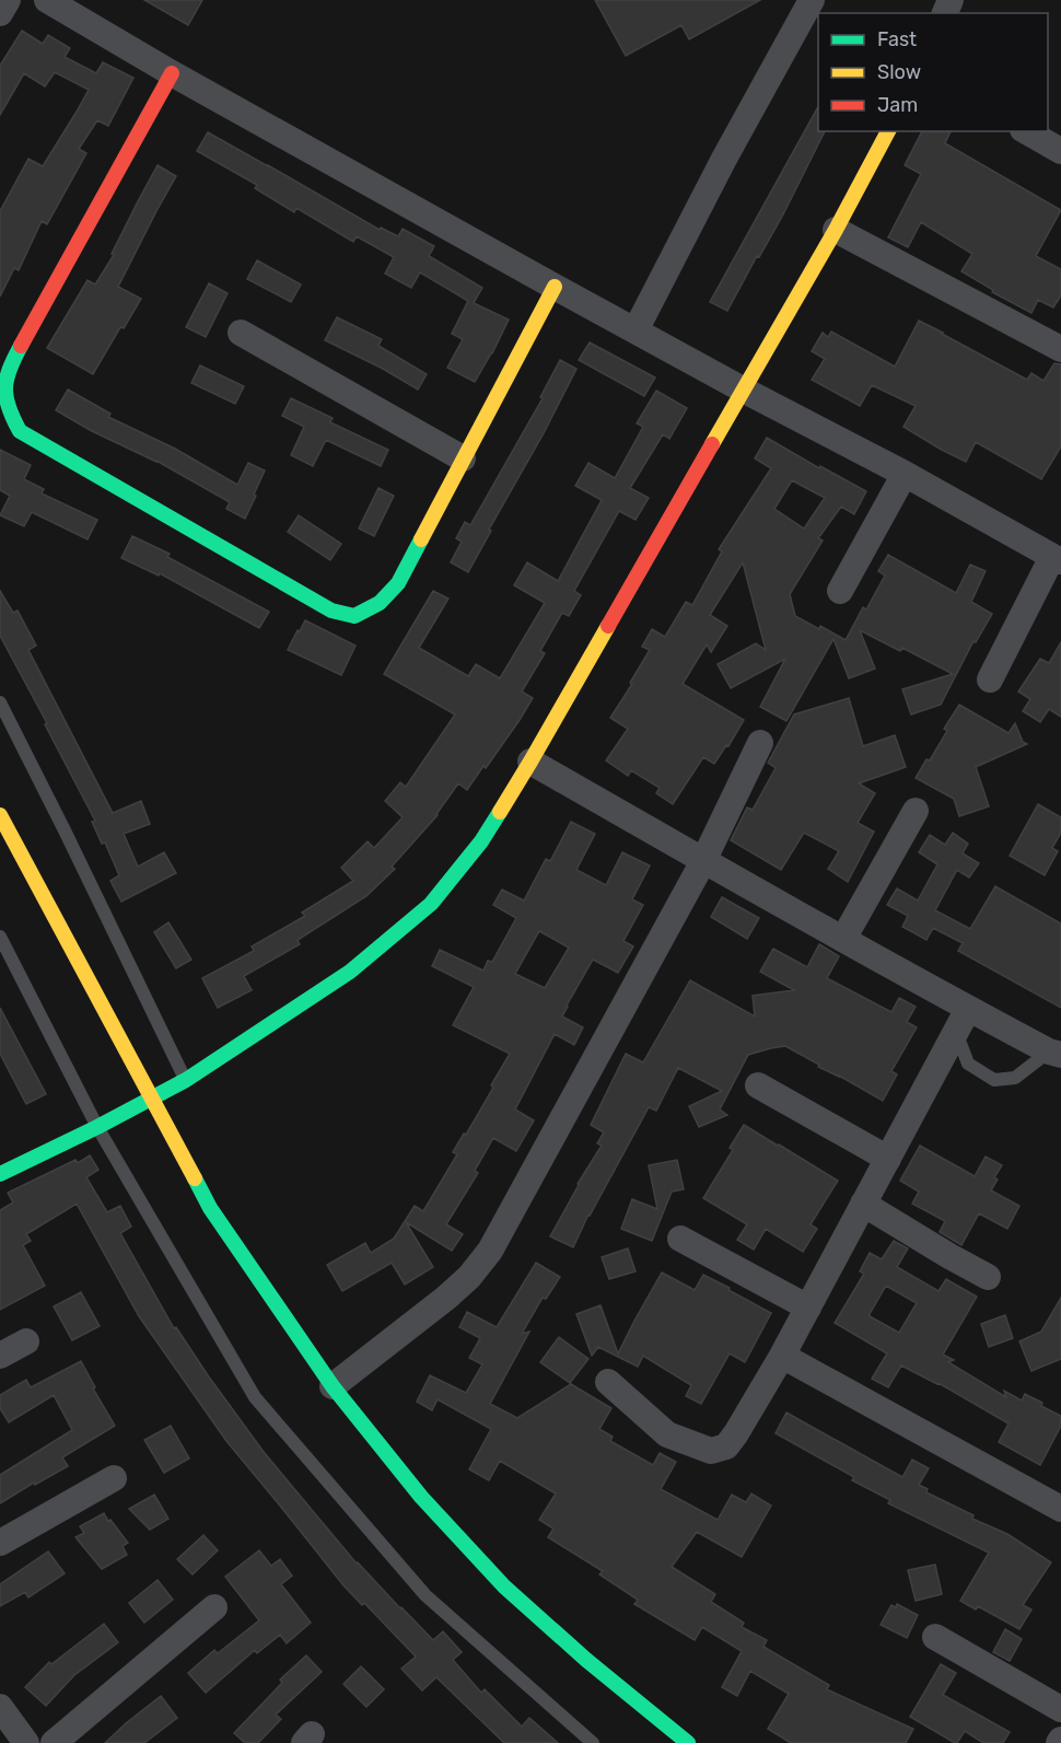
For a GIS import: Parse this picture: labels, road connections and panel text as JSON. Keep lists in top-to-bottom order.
{
  "legend": ["Fast", "Slow", "Jam"]
}
